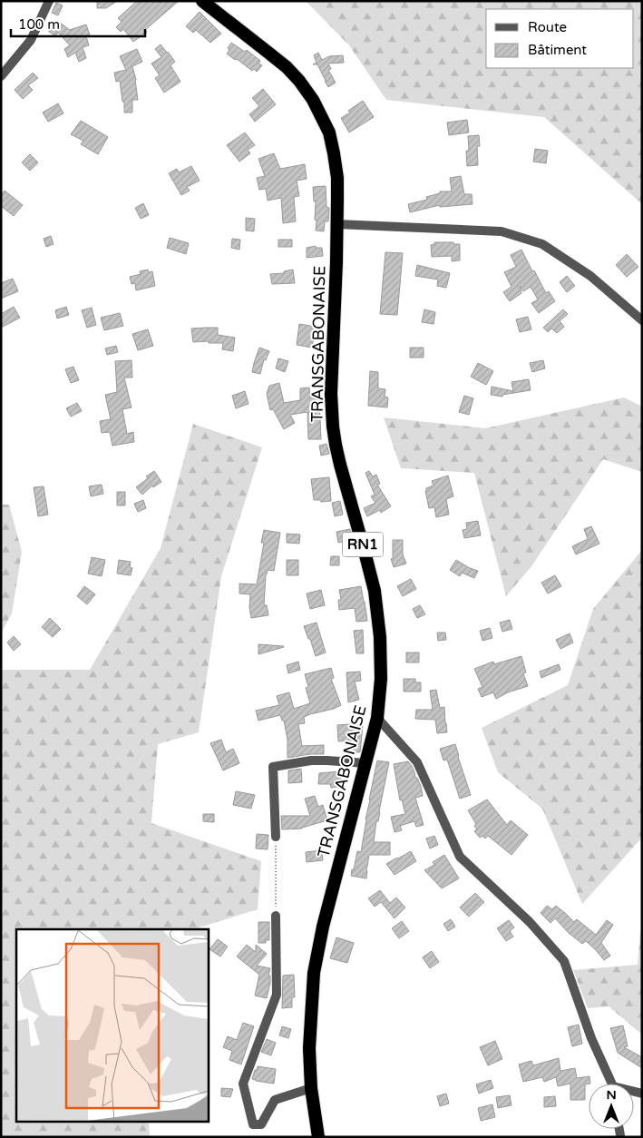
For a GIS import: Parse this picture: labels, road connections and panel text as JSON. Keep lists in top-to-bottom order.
{
  "streets": {
    "highway": ["TRANSGABONAISE", "RN1"]
  },
  "legend": ["Route", "Bâtiment"],
  "scale_bar": "100 m",
  "north": "top"
}
